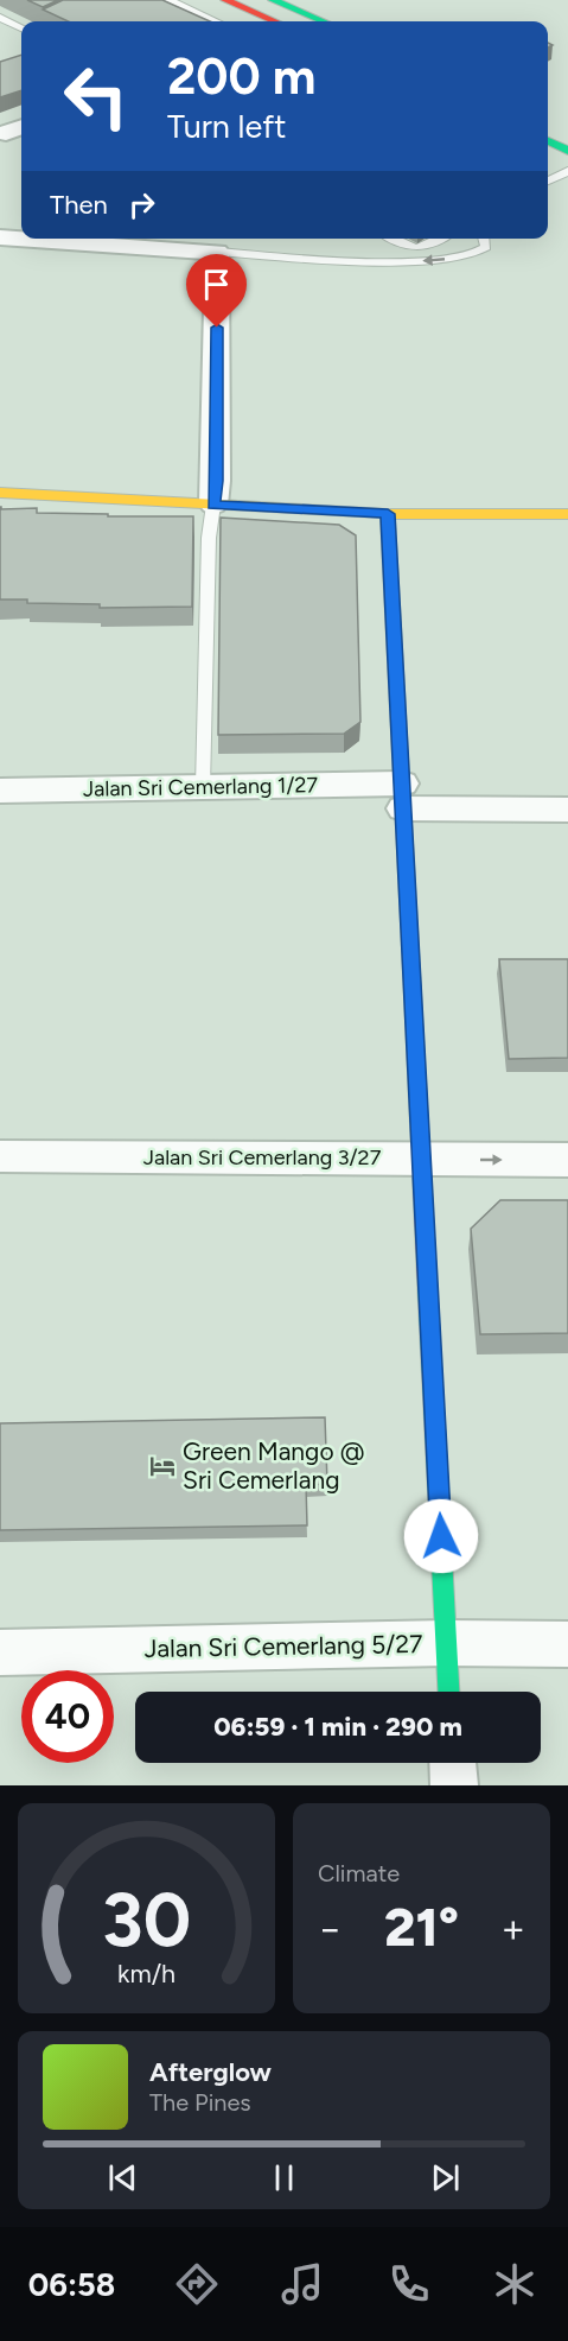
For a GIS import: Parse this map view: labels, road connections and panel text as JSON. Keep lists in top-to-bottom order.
{
  "streets": {
    "street": ["Jalan Sri Cemerlang 1/27", "Jalan Sri Cemerlang 3/27", "Jalan Sri Cemerlang 5/27"]
  },
  "places": {
    "hotel": ["Green Mango @ Sri Cemerlang"]
  },
  "page": {
    "turn": ["200 m", "Turn left"],
    "then": "Then",
    "limit": "40",
    "trip": "06:59 · 1 min · 290 m",
    "tile": "Climate",
    "heat": ["−", "21°", "+"],
    "song": ["Afterglow", "The Pines"],
    "tabs": "06:58",
    "gauge": ["30", "km/h"]
  }
}
